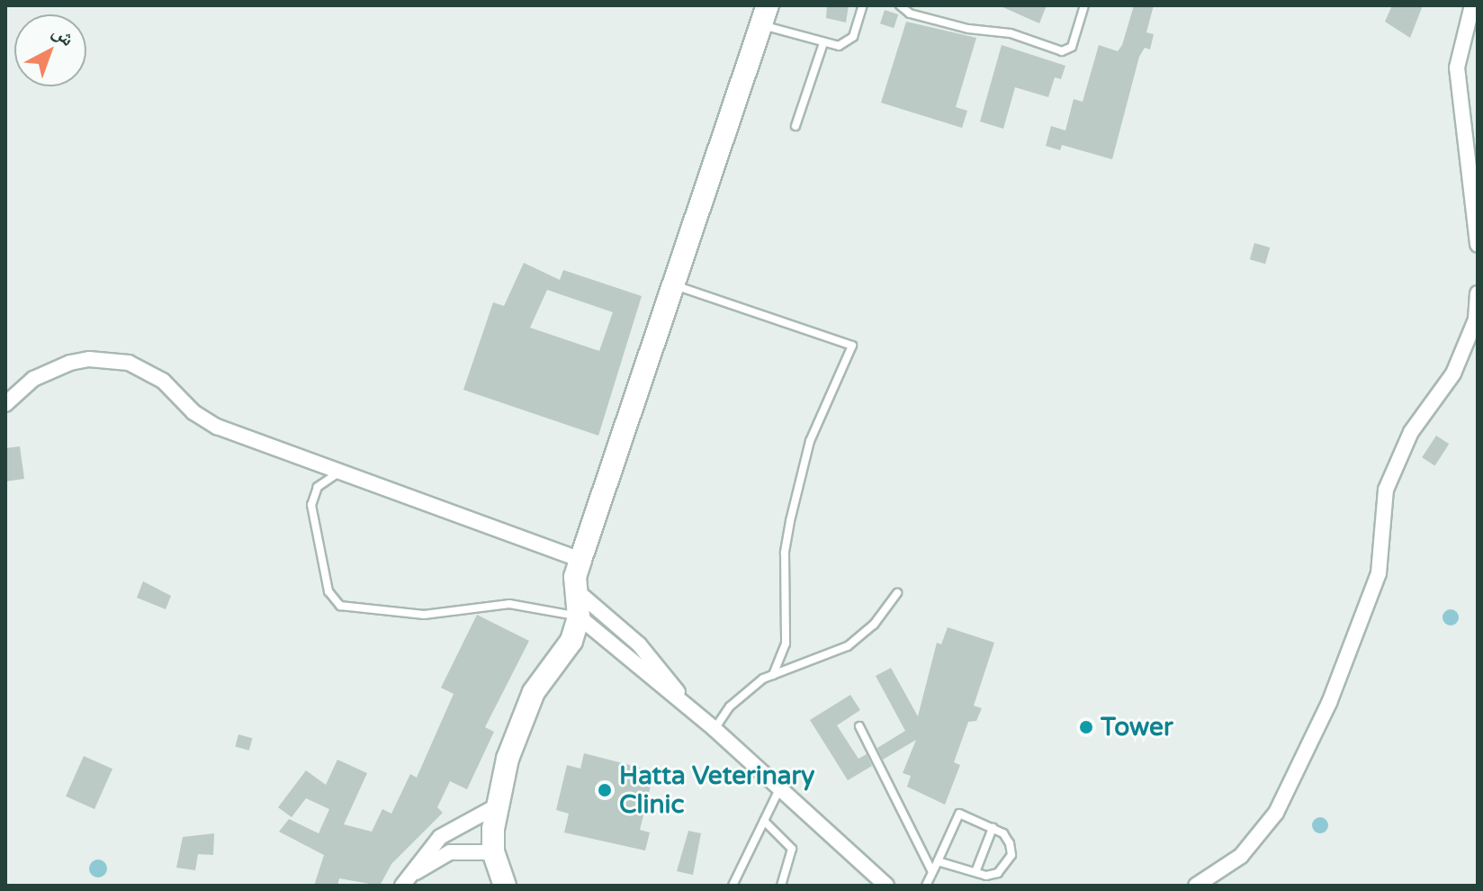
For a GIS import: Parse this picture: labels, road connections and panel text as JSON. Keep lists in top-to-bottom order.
{
  "places": ["Tower", "Hatta Veterinary Clinic"],
  "north": "top right"
}
